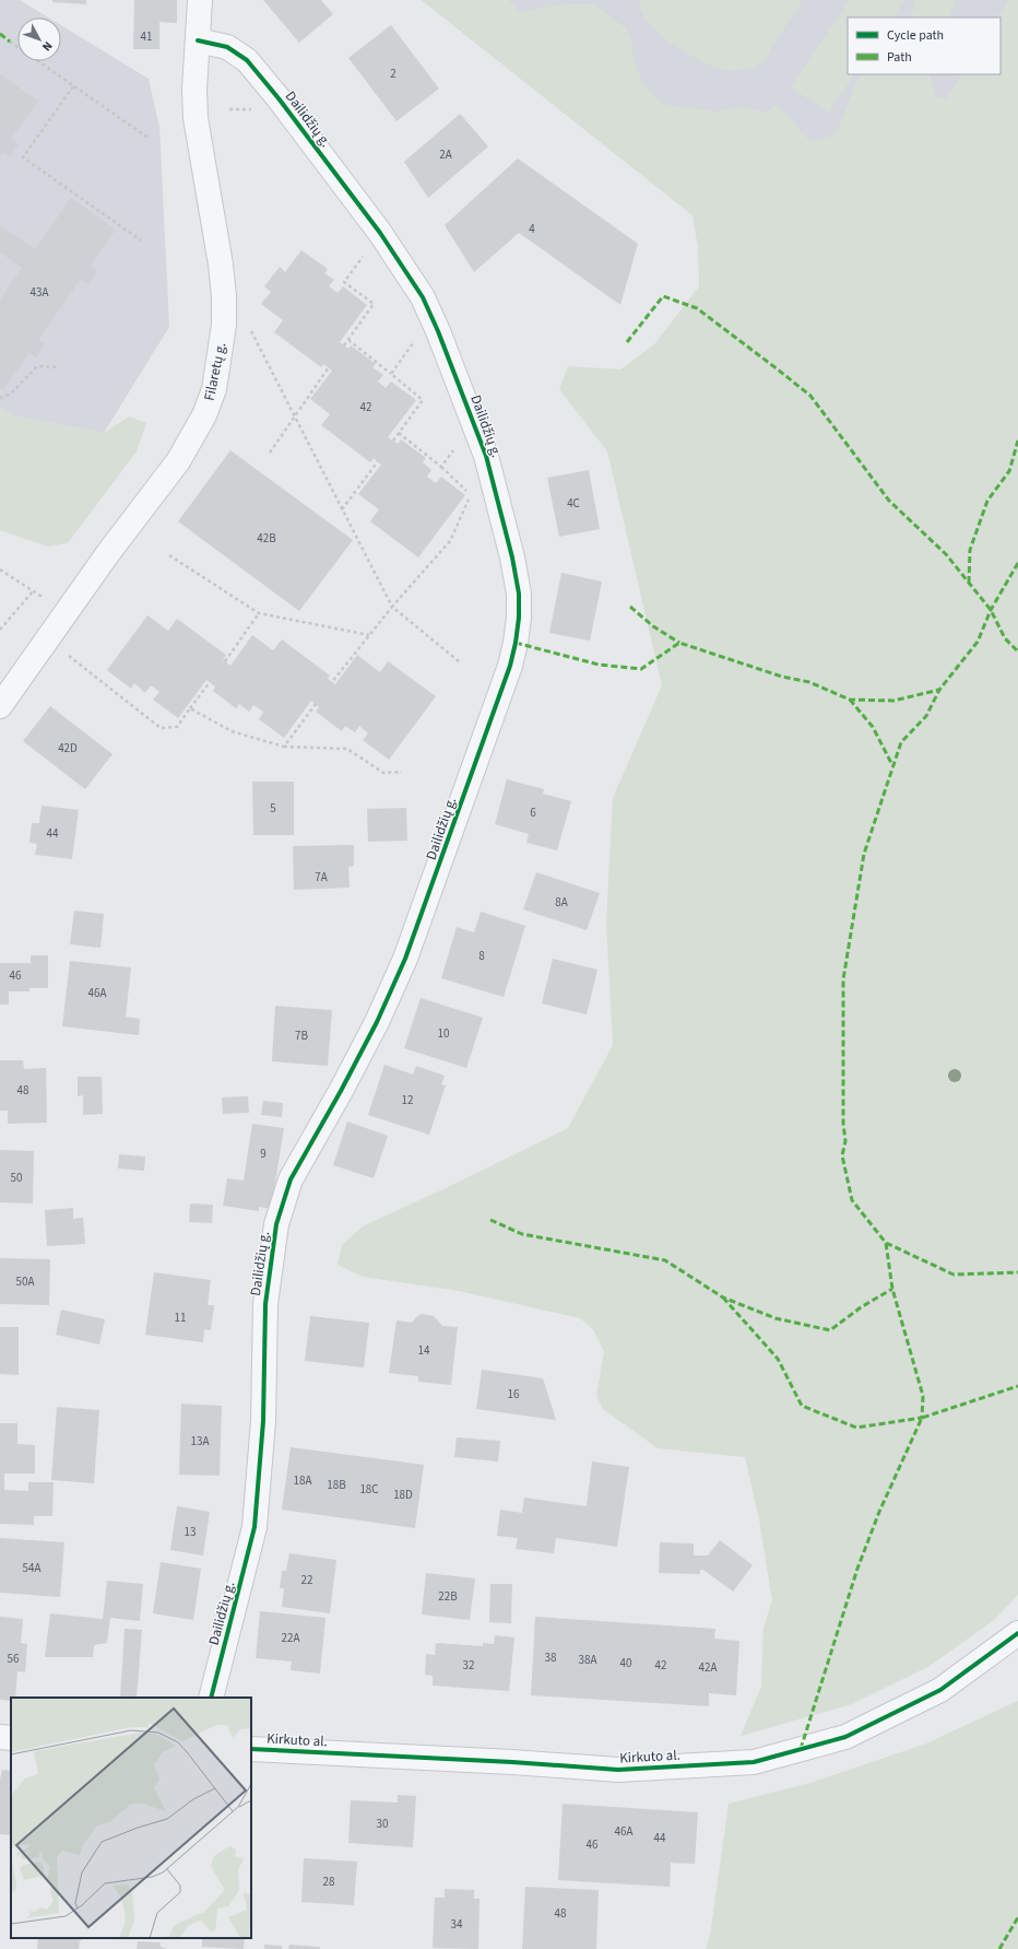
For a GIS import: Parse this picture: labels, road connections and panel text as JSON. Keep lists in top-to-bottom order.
{
  "streets": {
    "street": ["Dailidžių g.", "Filaretų g.", "Kirkuto al."]
  },
  "crossings": [
    ["Dailidžių g.", "Filaretų g."]
  ],
  "house_numbers": [
    "41",
    "2",
    "2A",
    "4",
    "43A",
    "42",
    "4C",
    "42B",
    "42D",
    "5",
    "6",
    "44",
    "7A",
    "8A",
    "8",
    "46",
    "46A",
    "10",
    "7B",
    "48",
    "12",
    "9",
    "50",
    "50A",
    "11",
    "14",
    "16",
    "13A",
    "18A",
    "18B",
    "18C",
    "18D",
    "13",
    "54A",
    "22",
    "22B",
    "22A",
    "38",
    "56",
    "38A",
    "40",
    "32",
    "42",
    "42A",
    "30",
    "46A",
    "44",
    "46",
    "28",
    "48",
    "34"
  ],
  "legend": ["Cycle path", "Path"],
  "north": "bottom right"
}
